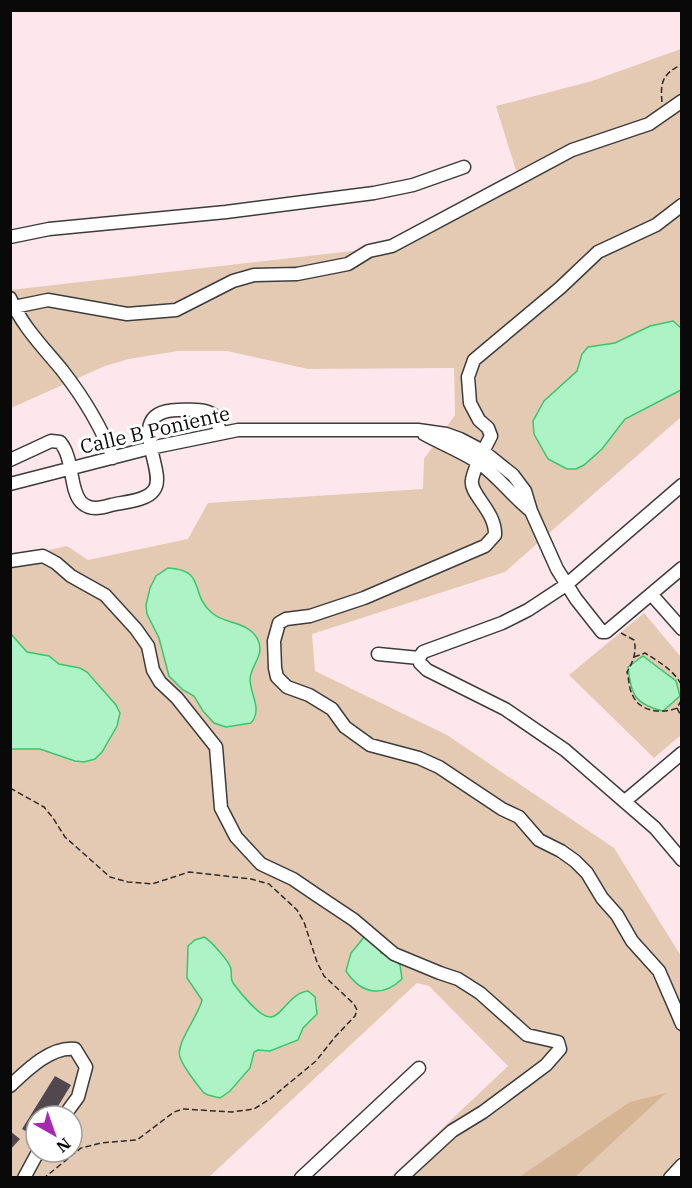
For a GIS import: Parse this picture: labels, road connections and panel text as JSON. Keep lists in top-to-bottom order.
{
  "streets": {
    "street": ["Calle B Poniente"]
  },
  "north": "bottom right"
}
